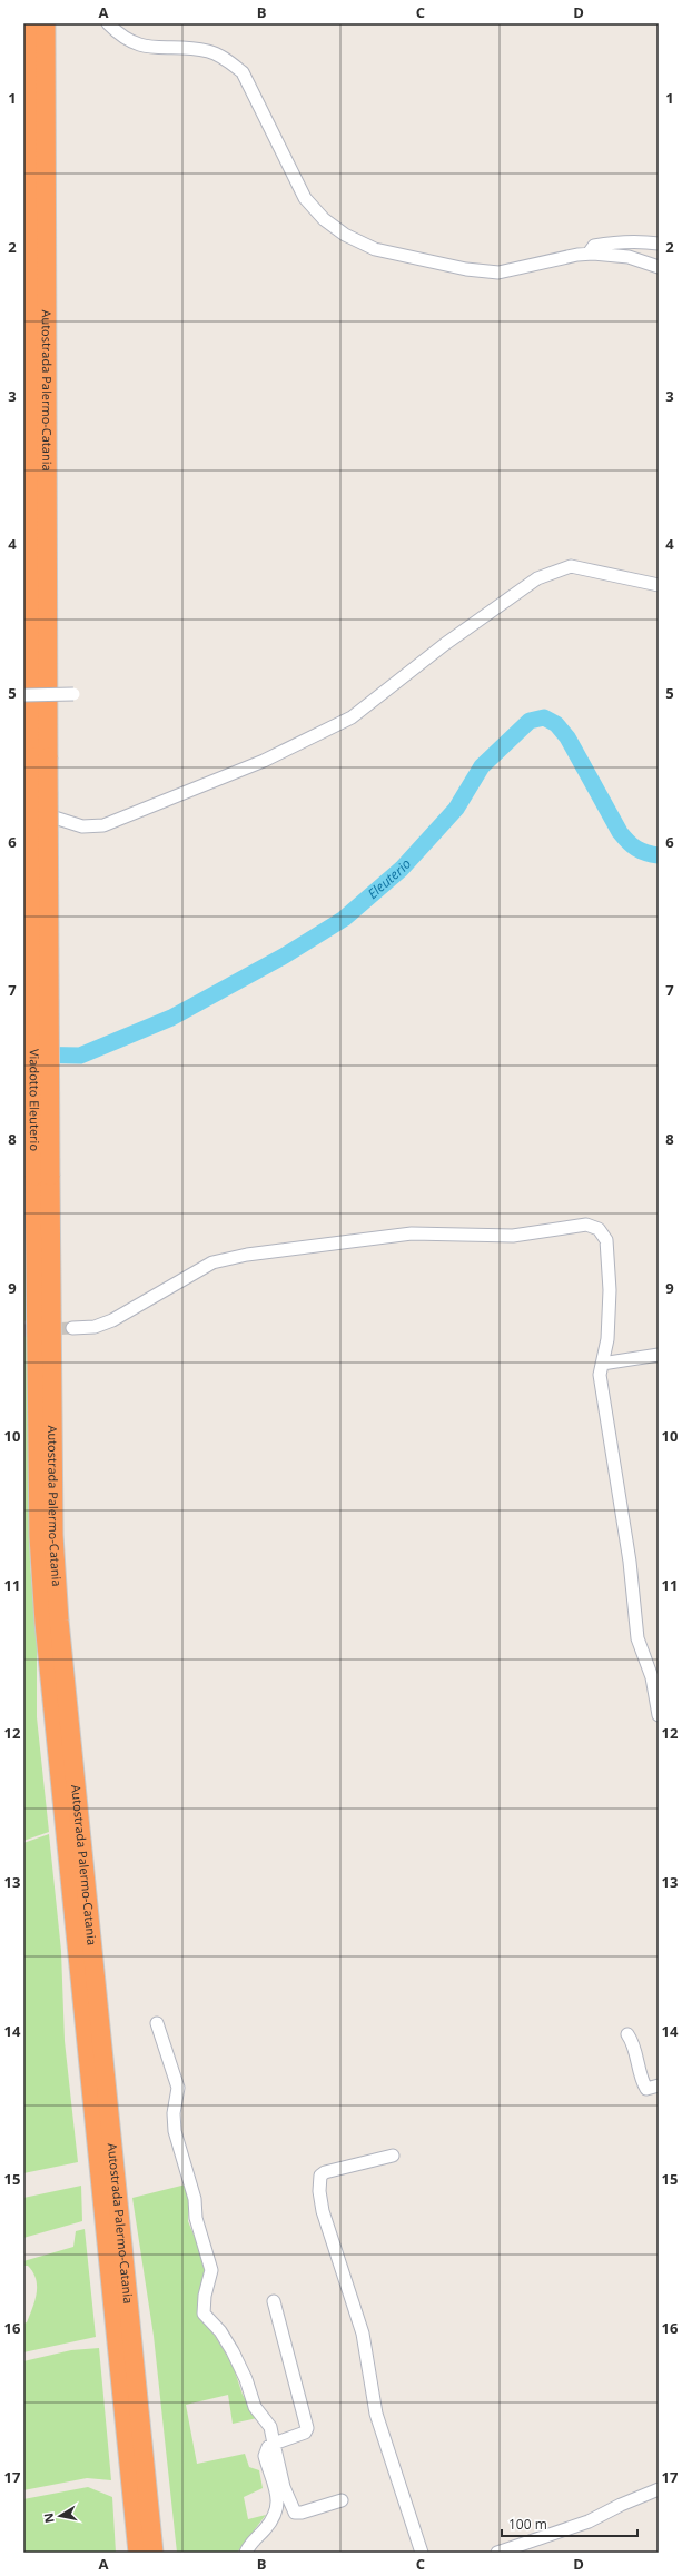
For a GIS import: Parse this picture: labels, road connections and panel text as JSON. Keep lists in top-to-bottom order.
{
  "streets": {
    "highway": ["Autostrada Palermo-Catania", "Viadotto Eleuterio"]
  },
  "crossings": [
    ["Autostrada Palermo-Catania", "Viadotto Eleuterio"]
  ],
  "water": ["Eleuterio"],
  "scale_bar": "100 m",
  "north": "left",
  "grid": {
    "columns": [
      "A",
      "B",
      "C",
      "D"
    ],
    "rows": [
      "1",
      "2",
      "3",
      "4",
      "5",
      "6",
      "7",
      "8",
      "9",
      "10",
      "11",
      "12",
      "13",
      "14",
      "15",
      "16",
      "17"
    ]
  }
}
